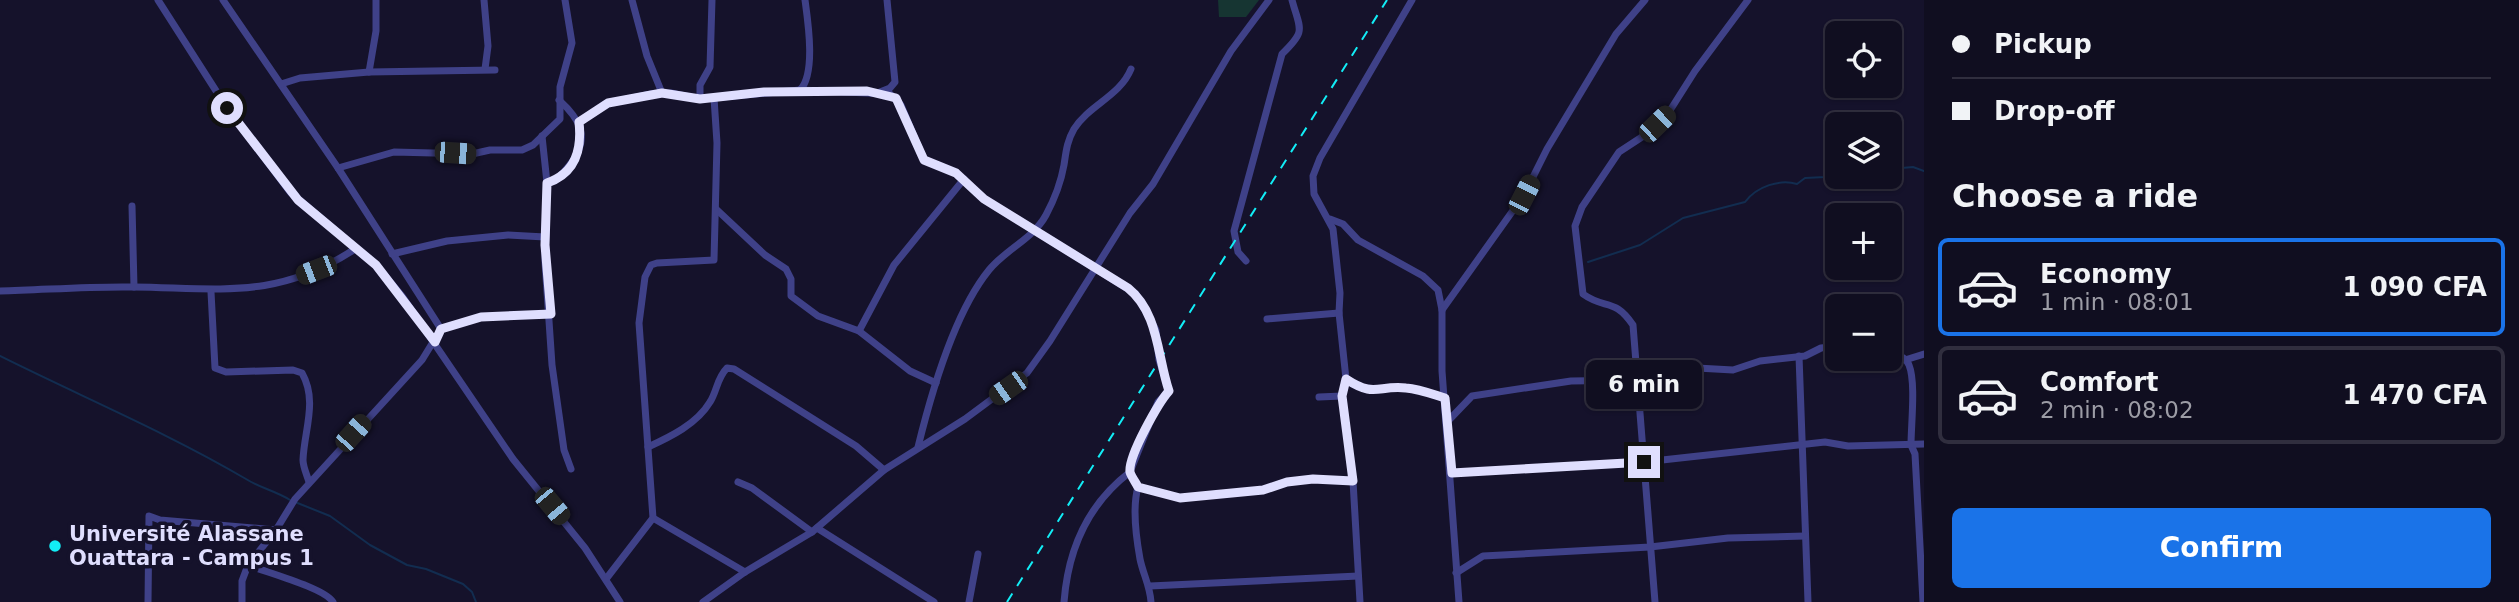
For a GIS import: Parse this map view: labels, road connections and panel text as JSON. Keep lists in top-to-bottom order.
{
  "places": ["Université Alassane Ouattara - Campus 1"],
  "page": {
    "banner": ["Pickup", "Drop-off"],
    "map_buttons": ["+", "−"],
    "heading": "Choose a ride",
    "list": [
      {
        "name": "Economy",
        "note": "1 min · 08:01",
        "value": "1 090 CFA"
      },
      {
        "name": "Comfort",
        "note": "2 min · 08:02",
        "value": "1 470 CFA"
      }
    ],
    "bubble": "6 min",
    "buttons": "Confirm"
  }
}
